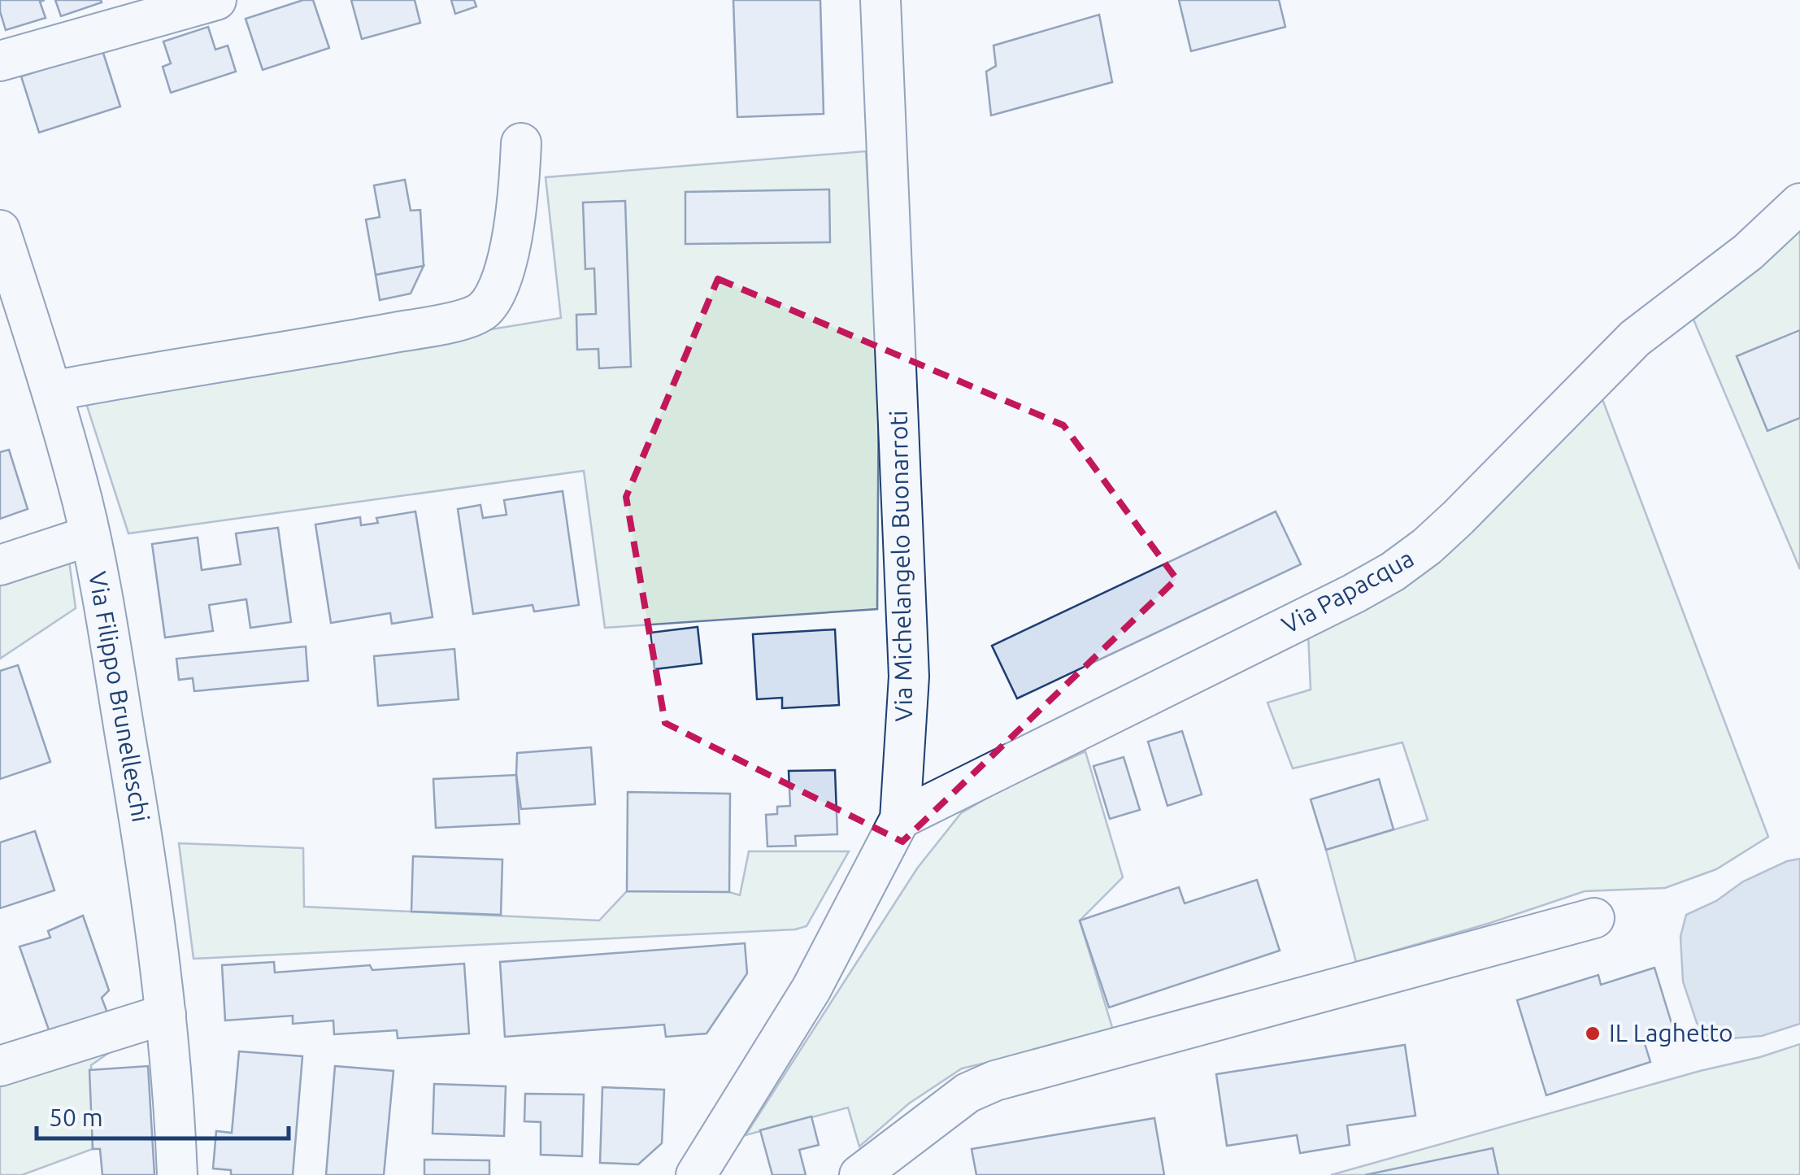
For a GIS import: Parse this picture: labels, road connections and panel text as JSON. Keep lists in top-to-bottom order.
{
  "streets": {
    "street": ["Via Michelangelo Buonarroti", "Via Papacqua", "Via Filippo Brunelleschi"]
  },
  "crossings": [
    ["Via Michelangelo Buonarroti", "Via Papacqua"]
  ],
  "places": ["IL Laghetto"],
  "scale_bar": "50 m"
}
